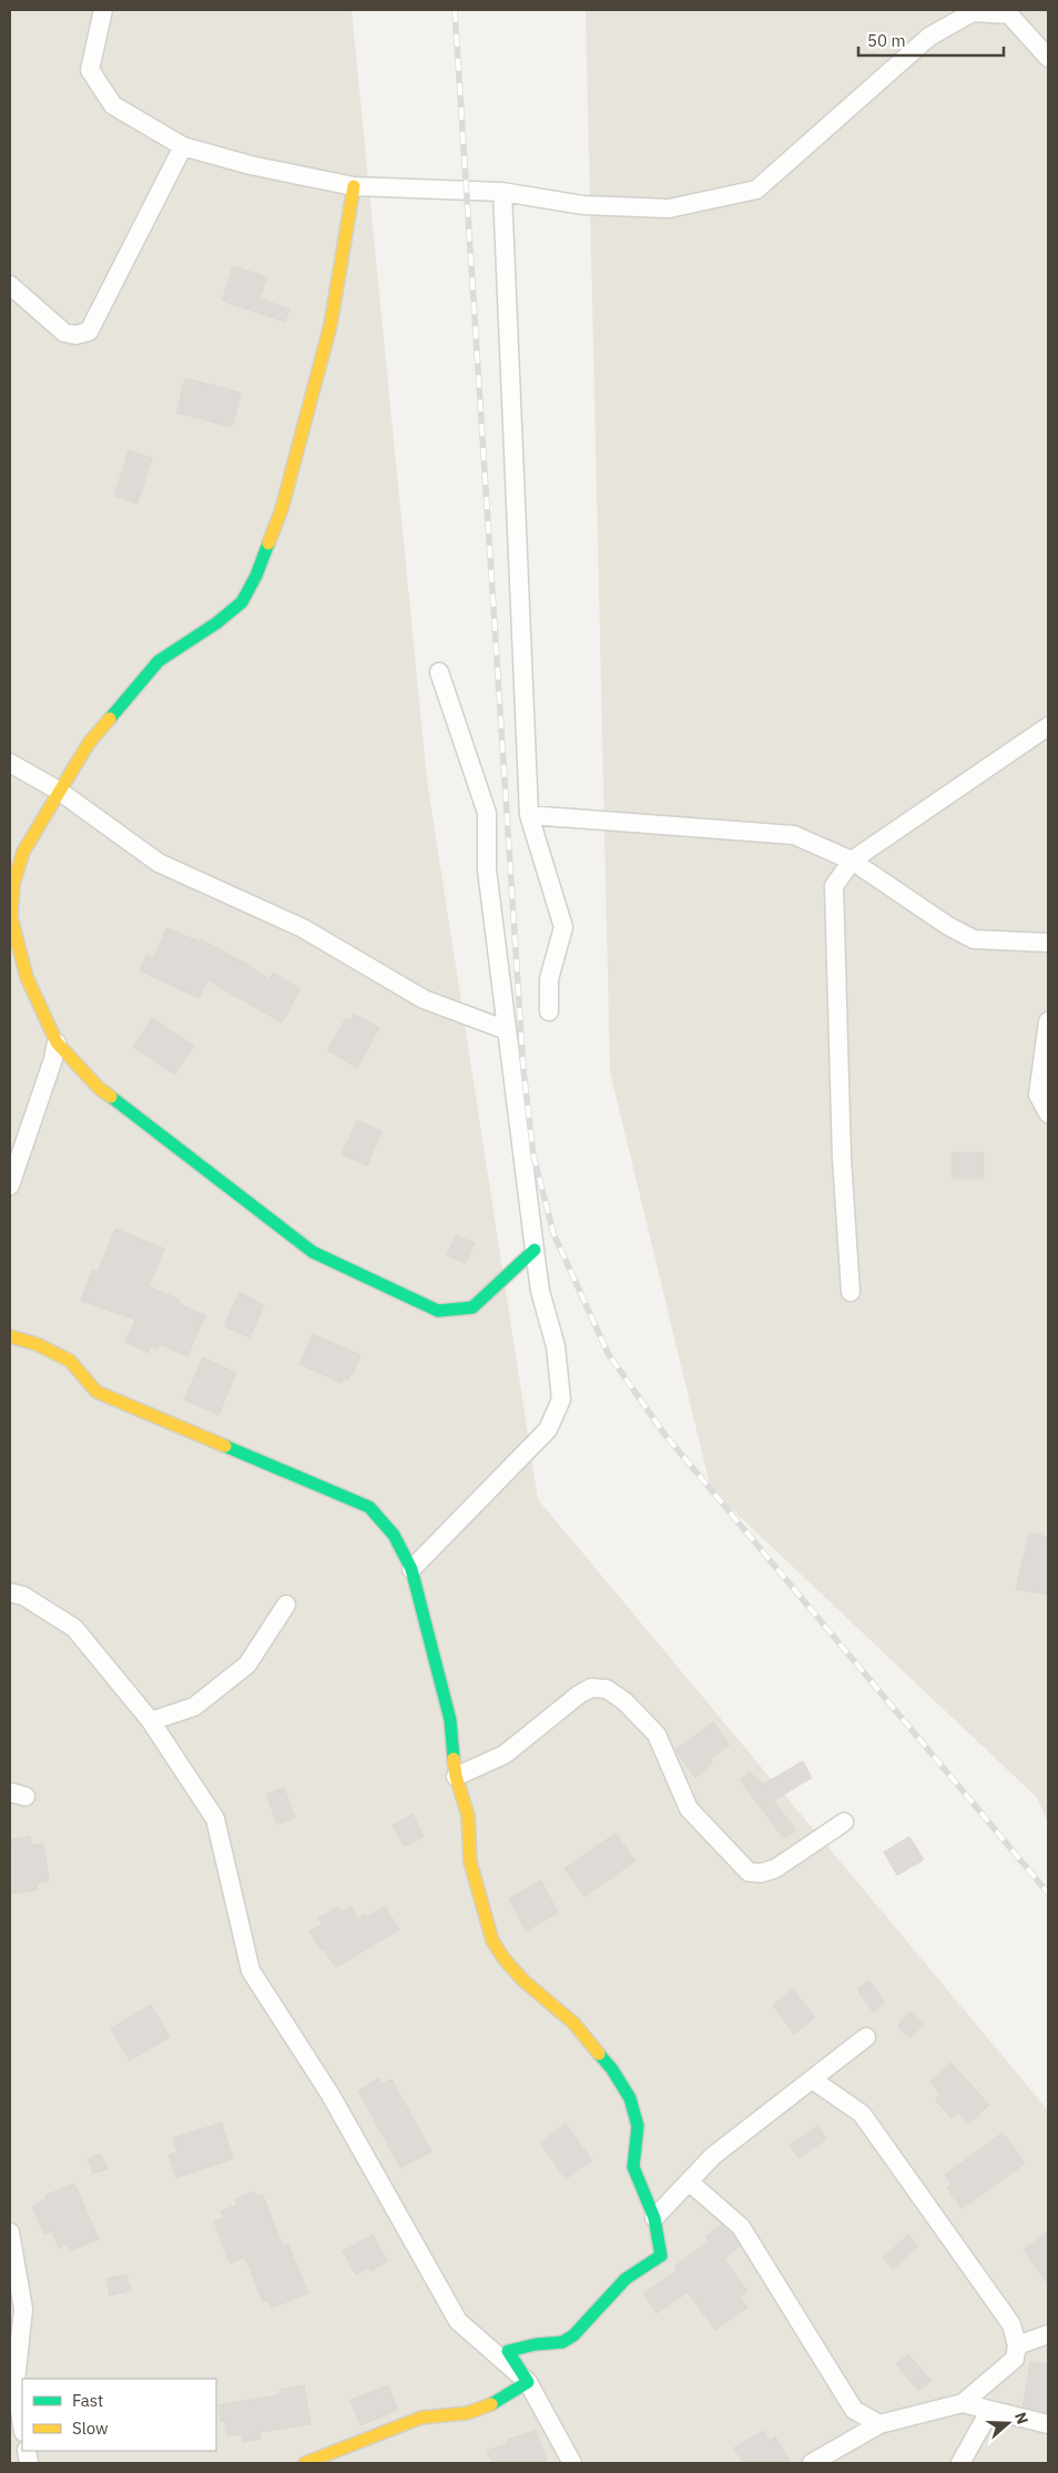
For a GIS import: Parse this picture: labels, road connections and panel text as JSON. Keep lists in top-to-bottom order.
{
  "legend": ["Fast", "Slow"],
  "scale_bar": "50 m",
  "north": "right"
}
